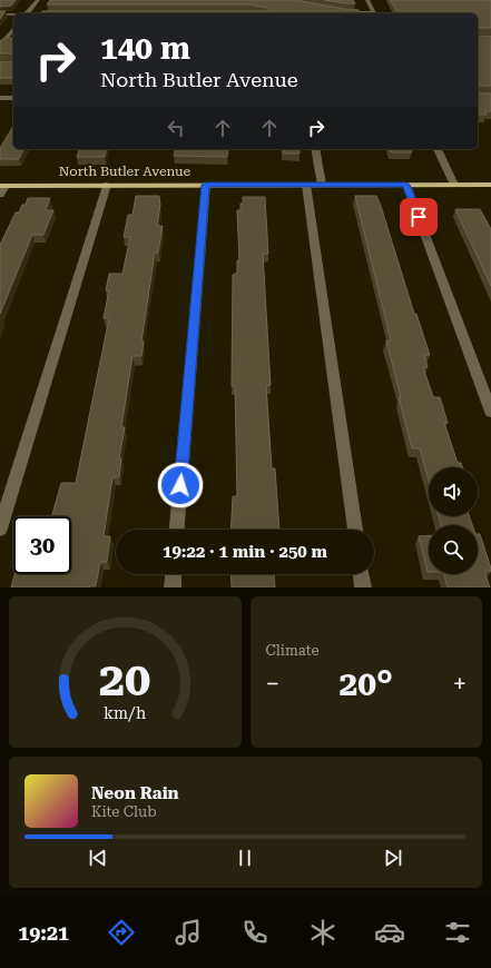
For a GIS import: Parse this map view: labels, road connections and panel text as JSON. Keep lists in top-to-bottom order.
{
  "streets": {
    "main road": ["North Butler Avenue"]
  },
  "page": {
    "turn": ["140 m", "North Butler Avenue"],
    "limit": "30",
    "trip": "19:22 · 1 min · 250 m",
    "tile": "Climate",
    "heat": ["−", "20°", "+"],
    "song": ["Neon Rain", "Kite Club"],
    "tabs": "19:21",
    "gauge": ["20", "km/h"]
  }
}
